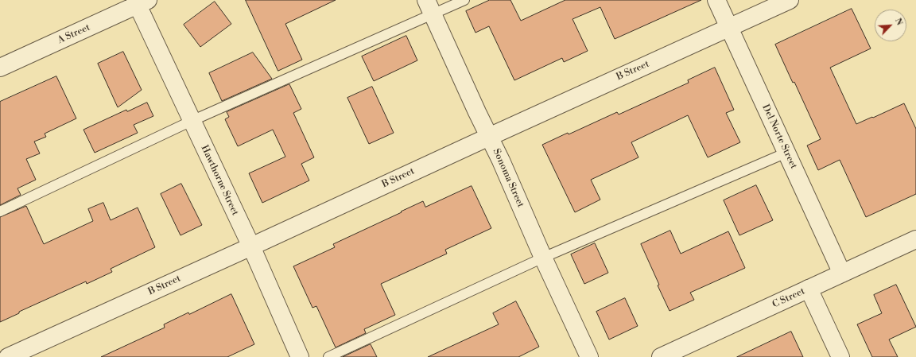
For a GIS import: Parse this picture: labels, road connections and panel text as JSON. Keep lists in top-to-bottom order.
{
  "streets": {
    "street": [
      "A Street",
      "B Street",
      "Del Norte Street",
      "Sonoma Street",
      "Hawthorne Street",
      "C Street"
    ]
  },
  "crossings": [
    ["A Street", "Hawthorne Street"],
    ["B Street", "Del Norte Street"],
    ["B Street", "Sonoma Street"],
    ["B Street", "Hawthorne Street"],
    ["Del Norte Street", "C Street"]
  ],
  "north": "top right"
}
